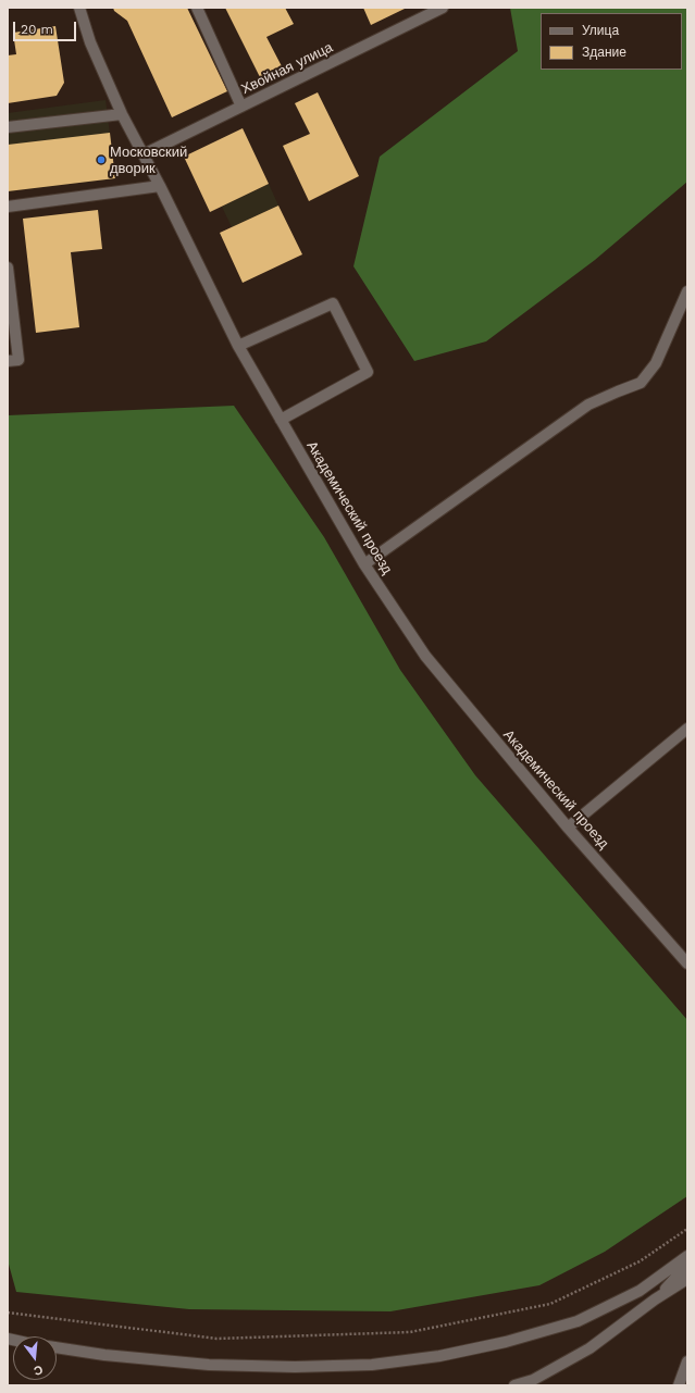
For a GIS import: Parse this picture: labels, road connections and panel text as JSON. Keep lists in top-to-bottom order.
{
  "streets": {
    "street": ["Хвойная улица", "Академический проезд"]
  },
  "crossings": [
    ["Хвойная улица", "Академический проезд"]
  ],
  "places": ["Московский дворик"],
  "legend": ["Улица", "Здание"],
  "scale_bar": "20 m",
  "north": "bottom"
}
